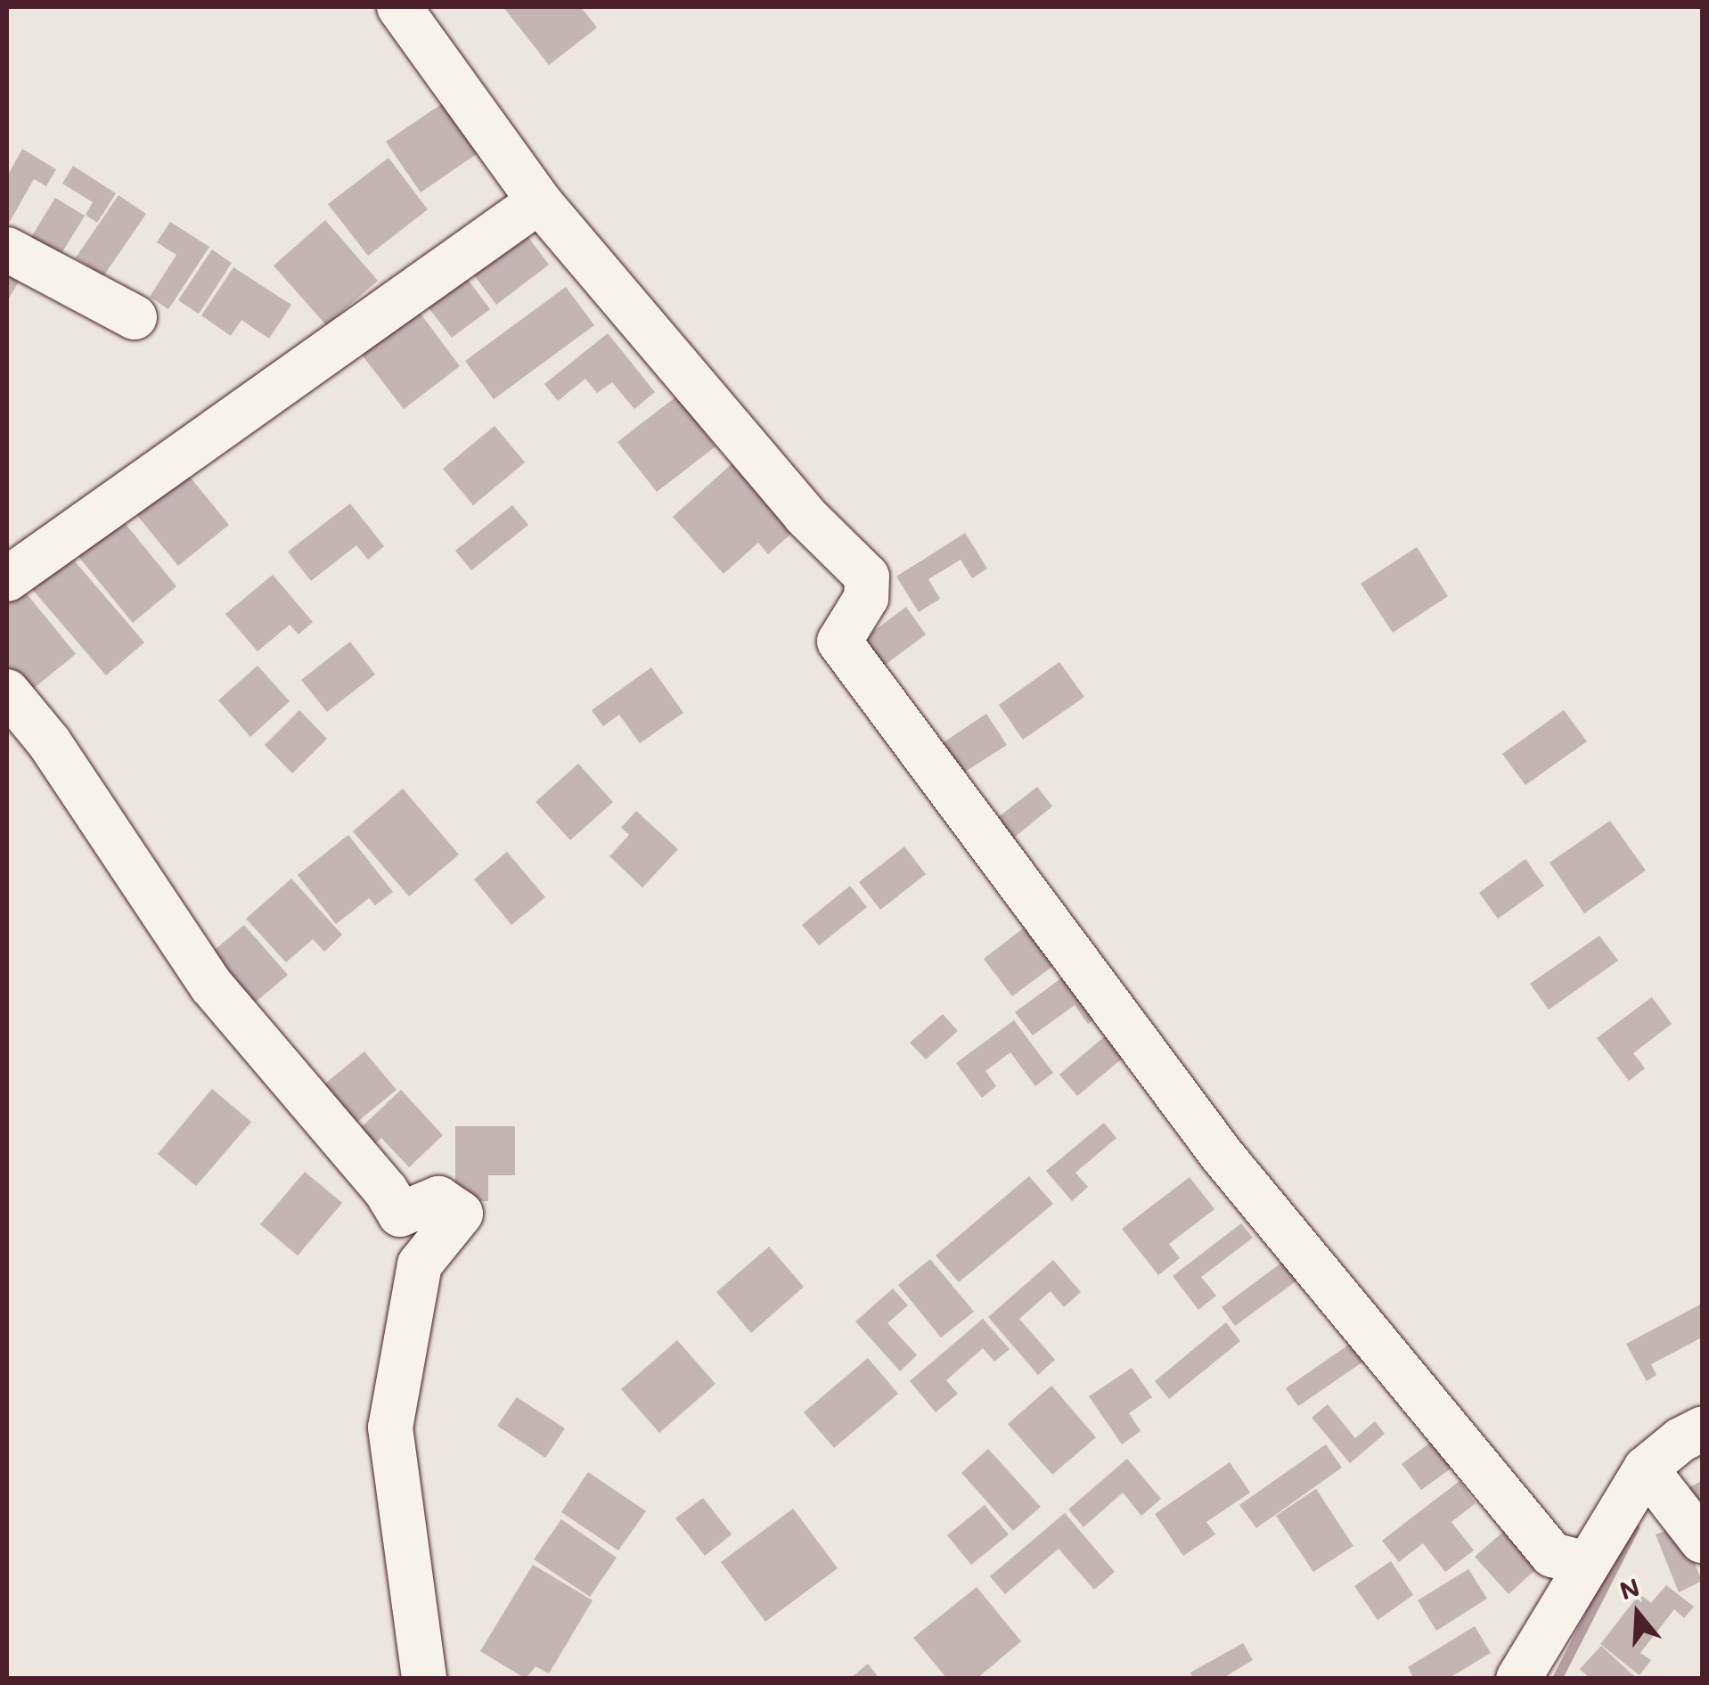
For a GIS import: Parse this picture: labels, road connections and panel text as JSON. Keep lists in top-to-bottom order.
{
  "north": "top"
}
